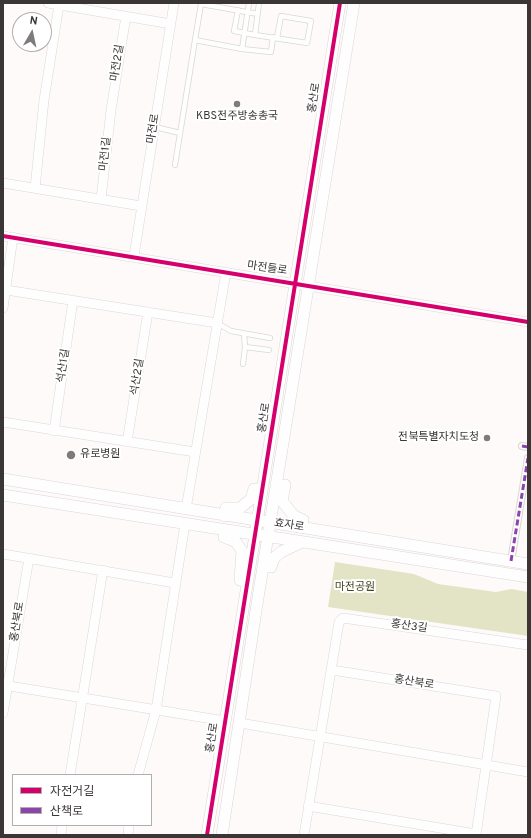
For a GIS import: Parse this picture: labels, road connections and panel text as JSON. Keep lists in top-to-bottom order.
{
  "streets": {
    "street": [
      "마전2길",
      "홍산로",
      "마전로",
      "마전1길",
      "마전들로",
      "석산1길",
      "석산2길",
      "효자로",
      "홍산북로",
      "홍산3길"
    ]
  },
  "crossings": [
    ["마전2길", "마전1길"],
    ["홍산로", "마전들로"],
    ["홍산로", "효자로"],
    ["마전로", "마전들로"],
    ["홍산북로", "홍산3길"]
  ],
  "parks": ["마전공원"],
  "places": ["KBS전주방송총국", "전북특별자치도청", "유로병원"],
  "legend": ["자전거길", "산책로"],
  "north": "top"
}
